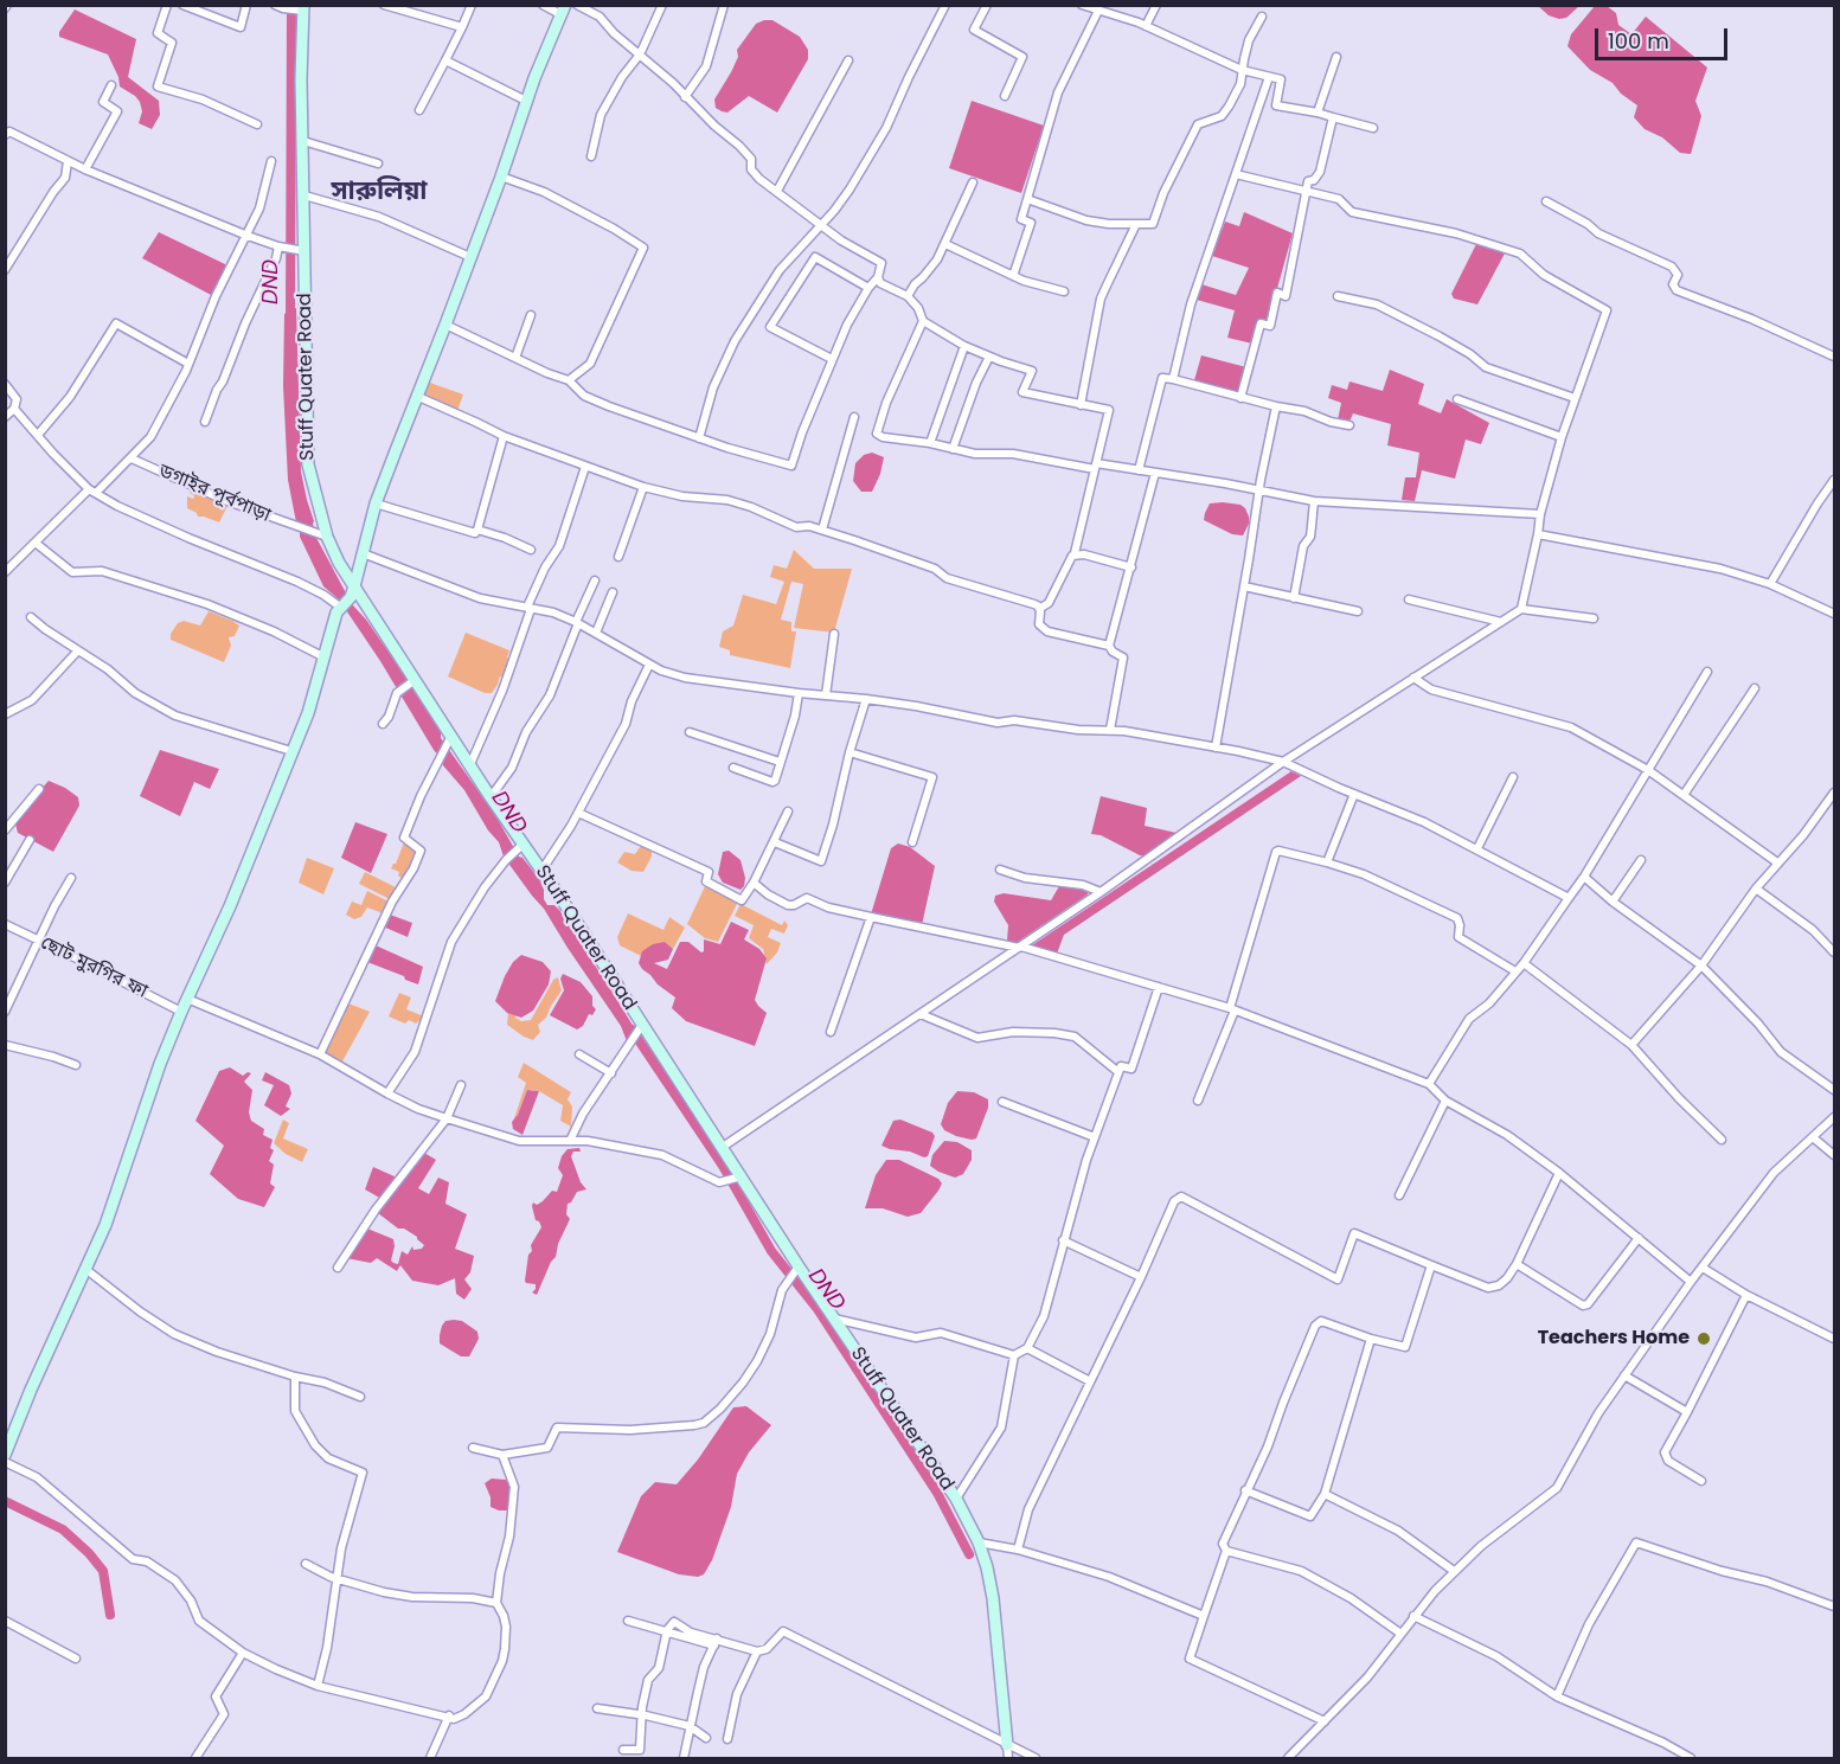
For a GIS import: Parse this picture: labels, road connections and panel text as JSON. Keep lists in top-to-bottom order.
{
  "streets": {
    "street": ["Stuff Quater Road", "ডগাইর পূর্বপাড়া", "ছোট মুরগির ফা"]
  },
  "crossings": [
    ["Stuff Quater Road", "ডগাইর পূর্বপাড়া"]
  ],
  "districts": ["সারুলিয়া"],
  "water": ["DND"],
  "places": ["Teachers Home"],
  "scale_bar": "100 m"
}
